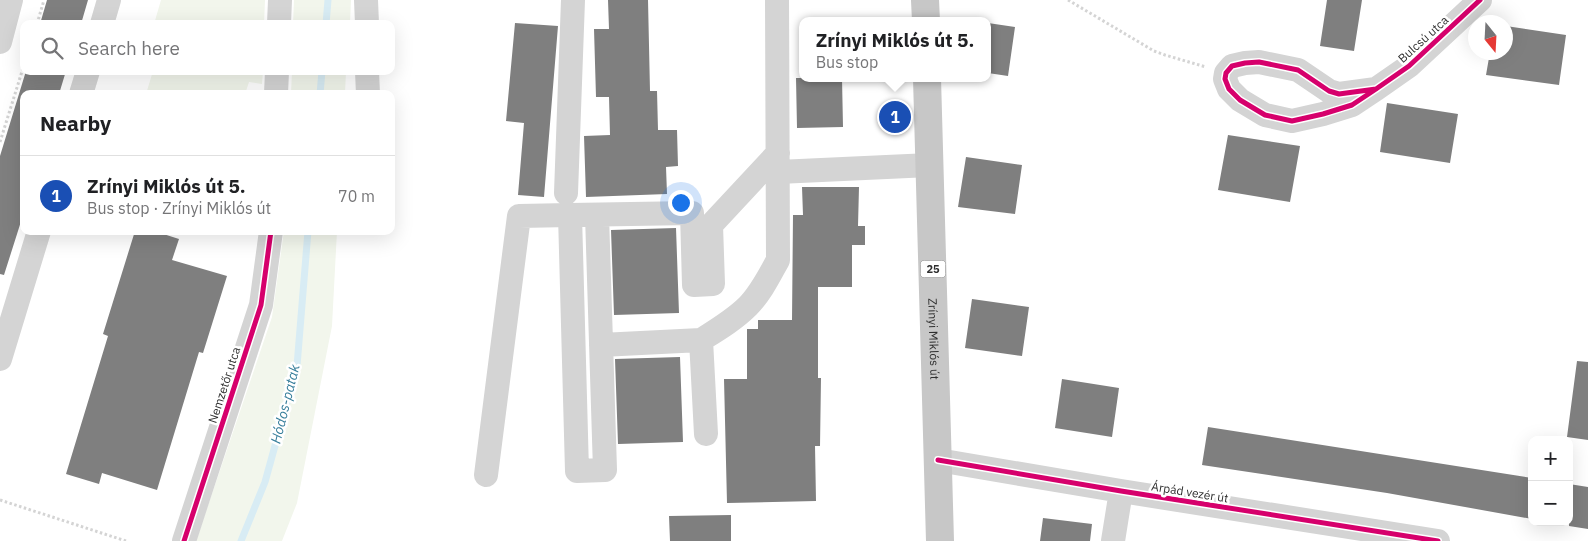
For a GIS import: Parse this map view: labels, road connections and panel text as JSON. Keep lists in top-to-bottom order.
{
  "streets": {
    "main road": ["25", "Zrínyi Miklós út"],
    "street": ["Bulcsú utca", "Nemzetőr utca", "Árpád vezér út"]
  },
  "crossings": [
    ["Zrínyi Miklós út", "Árpád vezér út"]
  ],
  "water": ["Hódos-patak"],
  "north": "bottom",
  "page": {
    "popup": ["Zrínyi Miklós út 5.", "Bus stop"],
    "search": "Search here",
    "heading": "Nearby",
    "pins": "1",
    "list": [
      {
        "mark": "1",
        "name": "Zrínyi Miklós út 5.",
        "note": "Bus stop · Zrínyi Miklós út",
        "value": "70 m"
      }
    ],
    "map_buttons": ["+", "−"]
  }
}
